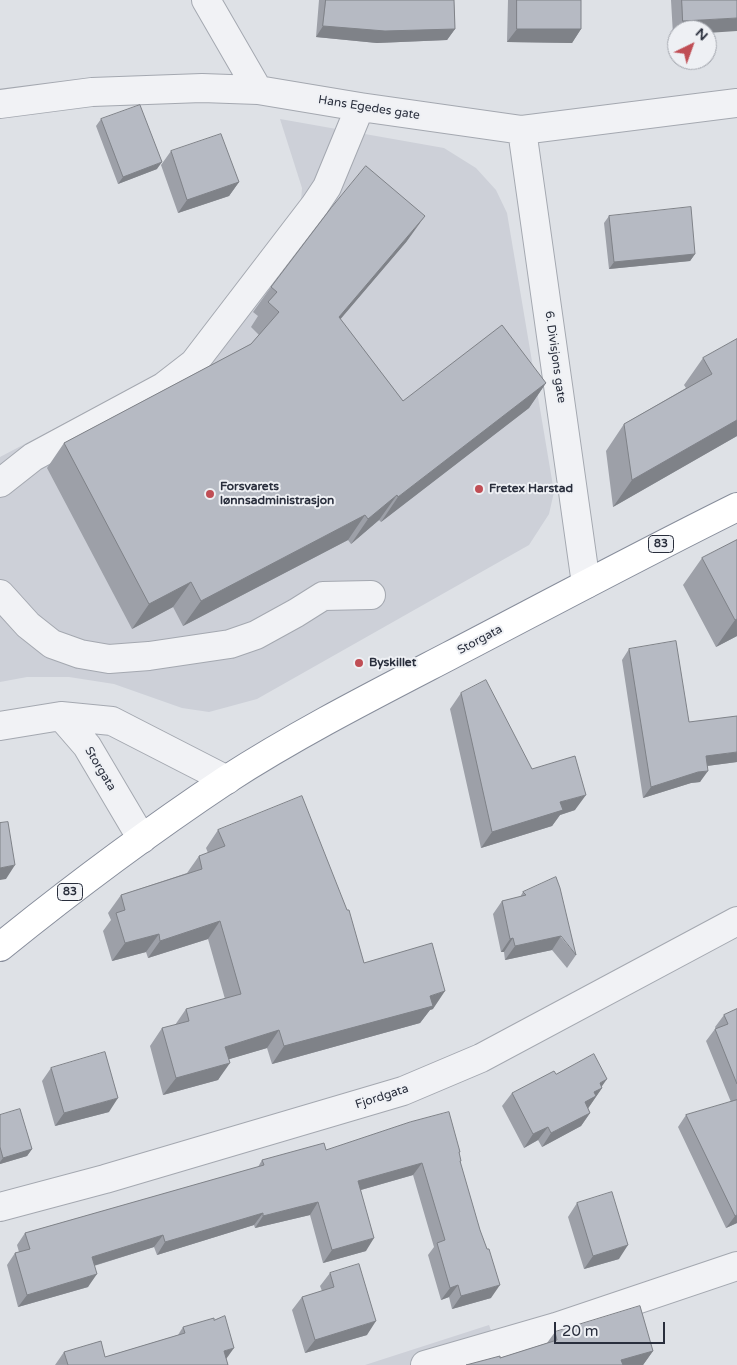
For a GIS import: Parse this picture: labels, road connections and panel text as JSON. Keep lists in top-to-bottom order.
{
  "streets": {
    "highway": ["83", "Storgata"],
    "street": ["Hans Egedes gate", "6. Divisjons gate", "Fjordgata"]
  },
  "crossings": [
    ["Hans Egedes gate", "6. Divisjons gate"],
    ["6. Divisjons gate", "Storgata"],
    ["83", "Storgata"]
  ],
  "places": ["Fretex Harstad", "Forsvarets lønnsadministrasjon", "Byskillet"],
  "scale_bar": "20 m",
  "north": "top right"
}
